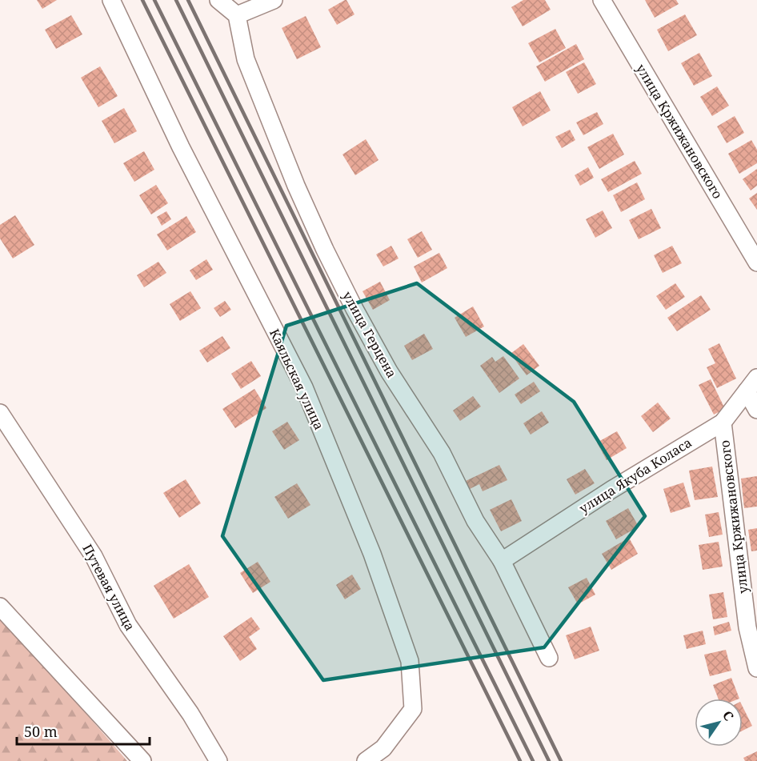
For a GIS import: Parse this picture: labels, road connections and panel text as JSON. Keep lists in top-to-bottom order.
{
  "streets": {
    "street": [
      "улица Кржижановского",
      "улица Герцена",
      "Каяльская улица",
      "улица Якуба Коласа",
      "Путевая улица"
    ]
  },
  "crossings": [
    ["улица Кржижановского", "улица Якуба Коласа"],
    ["улица Герцена", "улица Якуба Коласа"]
  ],
  "scale_bar": "50 m",
  "north": "top right"
}
